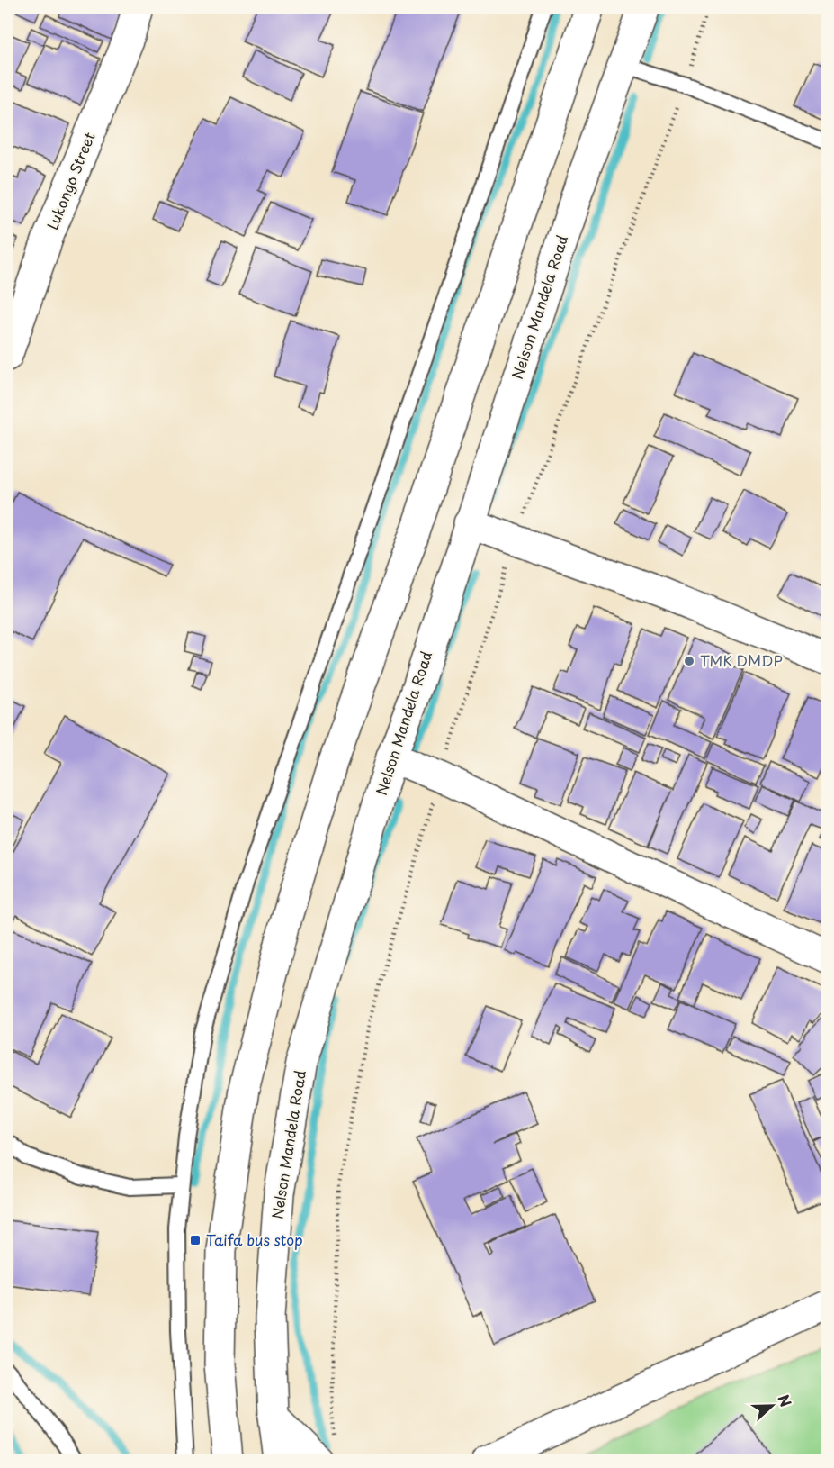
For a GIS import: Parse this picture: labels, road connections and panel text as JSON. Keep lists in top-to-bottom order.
{
  "streets": {
    "main road": ["Lukongo Street", "Nelson Mandela Road"]
  },
  "places": {
    "other": ["TMK DMDP"],
    "transit": ["Taifa bus stop"]
  },
  "north": "right"
}
